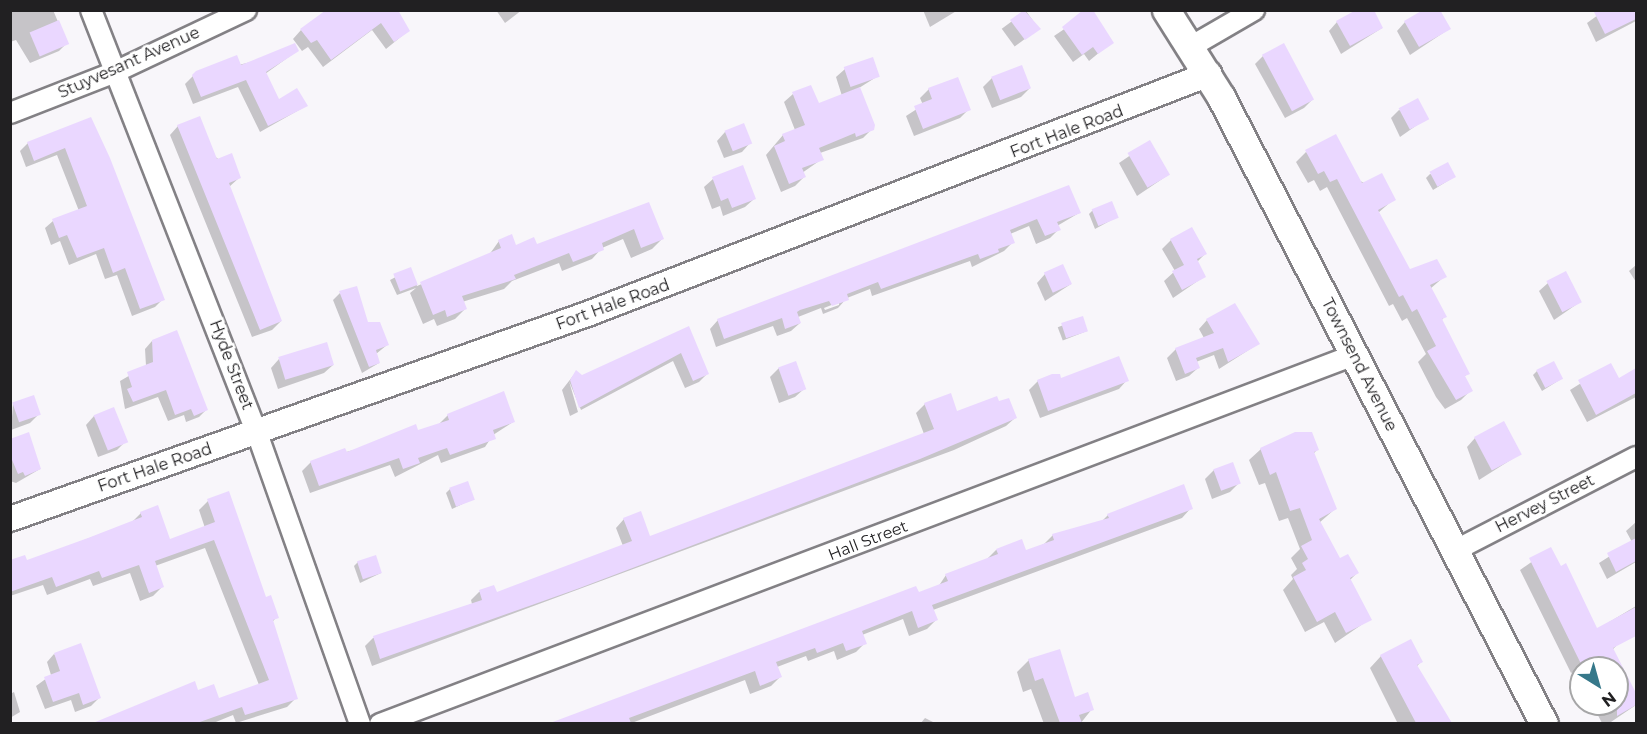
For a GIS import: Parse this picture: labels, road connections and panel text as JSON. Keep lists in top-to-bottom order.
{
  "streets": {
    "main road": ["Townsend Avenue"],
    "street": [
      "Stuyvesant Avenue",
      "Fort Hale Road",
      "Hyde Street",
      "Hervey Street",
      "Hall Street"
    ]
  },
  "crossings": [
    ["Stuyvesant Avenue", "Hyde Street"],
    ["Fort Hale Road", "Hyde Street"],
    ["Fort Hale Road", "Townsend Avenue"],
    ["Townsend Avenue", "Hervey Street"],
    ["Townsend Avenue", "Hall Street"]
  ],
  "north": "bottom right"
}
